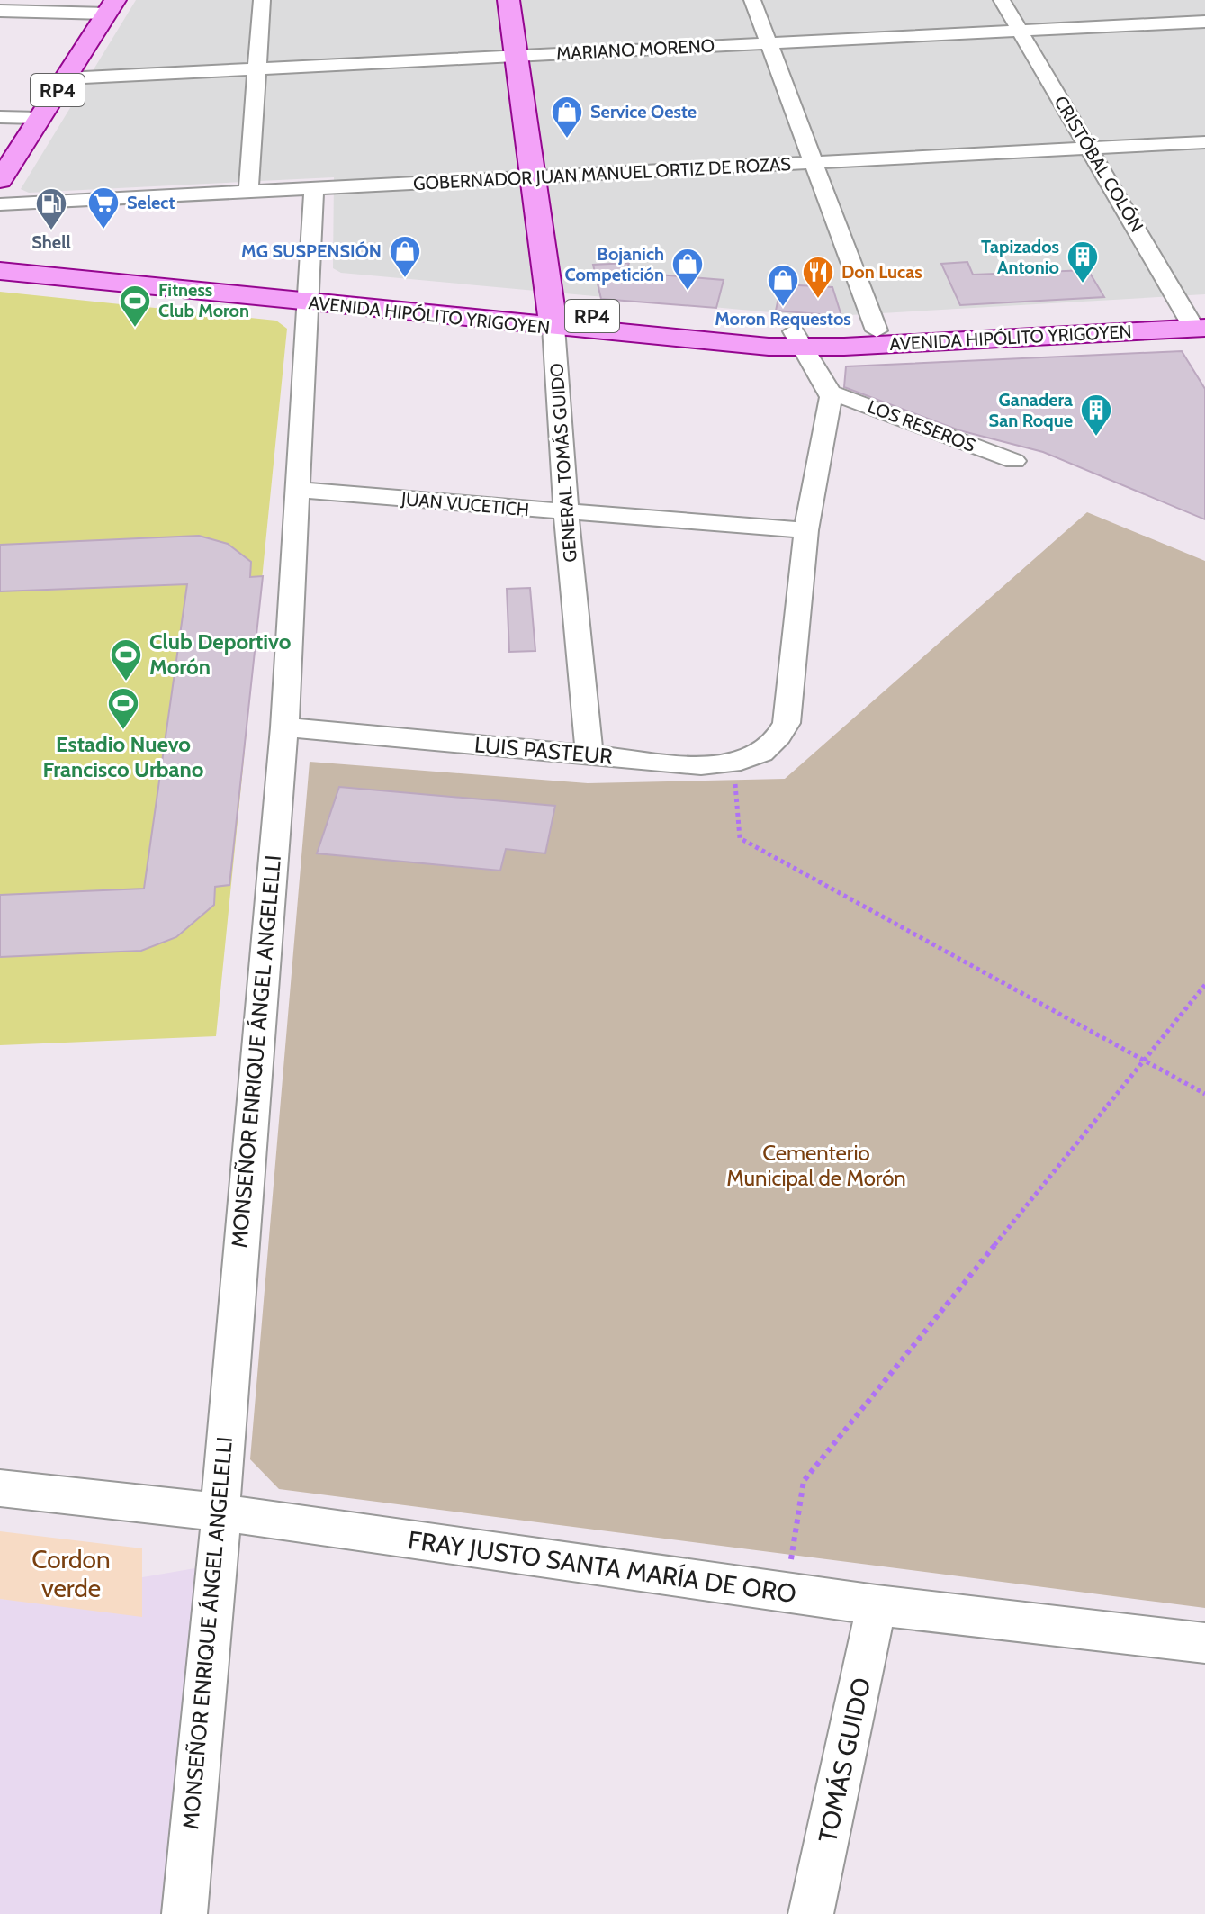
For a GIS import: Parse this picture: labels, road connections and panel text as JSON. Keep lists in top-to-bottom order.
{
  "streets": {
    "main road": ["RP4", "AVENIDA HIPÓLITO YRIGOYEN", "GENERAL TOMÁS GUIDO"],
    "street": [
      "MARIANO MORENO",
      "CRISTÓBAL COLÓN",
      "GOBERNADOR JUAN MANUEL ORTIZ DE ROZAS",
      "LOS RESEROS",
      "JUAN VUCETICH",
      "LUIS PASTEUR",
      "MONSEÑOR ENRIQUE ÁNGEL ANGELELLI",
      "FRAY JUSTO SANTA MARÍA DE ORO",
      "TOMÁS GUIDO"
    ]
  },
  "crossings": [
    ["MARIANO MORENO", "RP4"],
    ["MARIANO MORENO", "CRISTÓBAL COLÓN"],
    ["MARIANO MORENO", "GENERAL TOMÁS GUIDO"],
    ["CRISTÓBAL COLÓN", "GOBERNADOR JUAN MANUEL ORTIZ DE ROZAS"],
    ["CRISTÓBAL COLÓN", "AVENIDA HIPÓLITO YRIGOYEN"],
    ["GOBERNADOR JUAN MANUEL ORTIZ DE ROZAS", "GENERAL TOMÁS GUIDO"],
    ["GOBERNADOR JUAN MANUEL ORTIZ DE ROZAS", "MONSEÑOR ENRIQUE ÁNGEL ANGELELLI"],
    ["AVENIDA HIPÓLITO YRIGOYEN", "GENERAL TOMÁS GUIDO"],
    ["AVENIDA HIPÓLITO YRIGOYEN", "MONSEÑOR ENRIQUE ÁNGEL ANGELELLI"],
    ["GENERAL TOMÁS GUIDO", "JUAN VUCETICH"],
    ["GENERAL TOMÁS GUIDO", "LUIS PASTEUR"],
    ["JUAN VUCETICH", "LUIS PASTEUR"],
    ["JUAN VUCETICH", "MONSEÑOR ENRIQUE ÁNGEL ANGELELLI"],
    ["LUIS PASTEUR", "MONSEÑOR ENRIQUE ÁNGEL ANGELELLI"],
    ["MONSEÑOR ENRIQUE ÁNGEL ANGELELLI", "FRAY JUSTO SANTA MARÍA DE ORO"],
    ["FRAY JUSTO SANTA MARÍA DE ORO", "TOMÁS GUIDO"]
  ],
  "parks": ["Cementerio Municipal de Morón", "Cordon verde"],
  "places": {
    "shop": [
      "Service Oeste",
      "MG SUSPENSIÓN",
      "Bojanich Competición",
      "Moron Requestos"
    ],
    "supermarket": ["Select"],
    "fuel station": ["Shell"],
    "building": ["Tapizados Antonio", "Ganadera San Roque"],
    "restaurant": ["Don Lucas"],
    "sports": ["Fitness Club Moron", "Club Deportivo Morón", "Estadio Nuevo Francisco Urbano"]
  }
}
